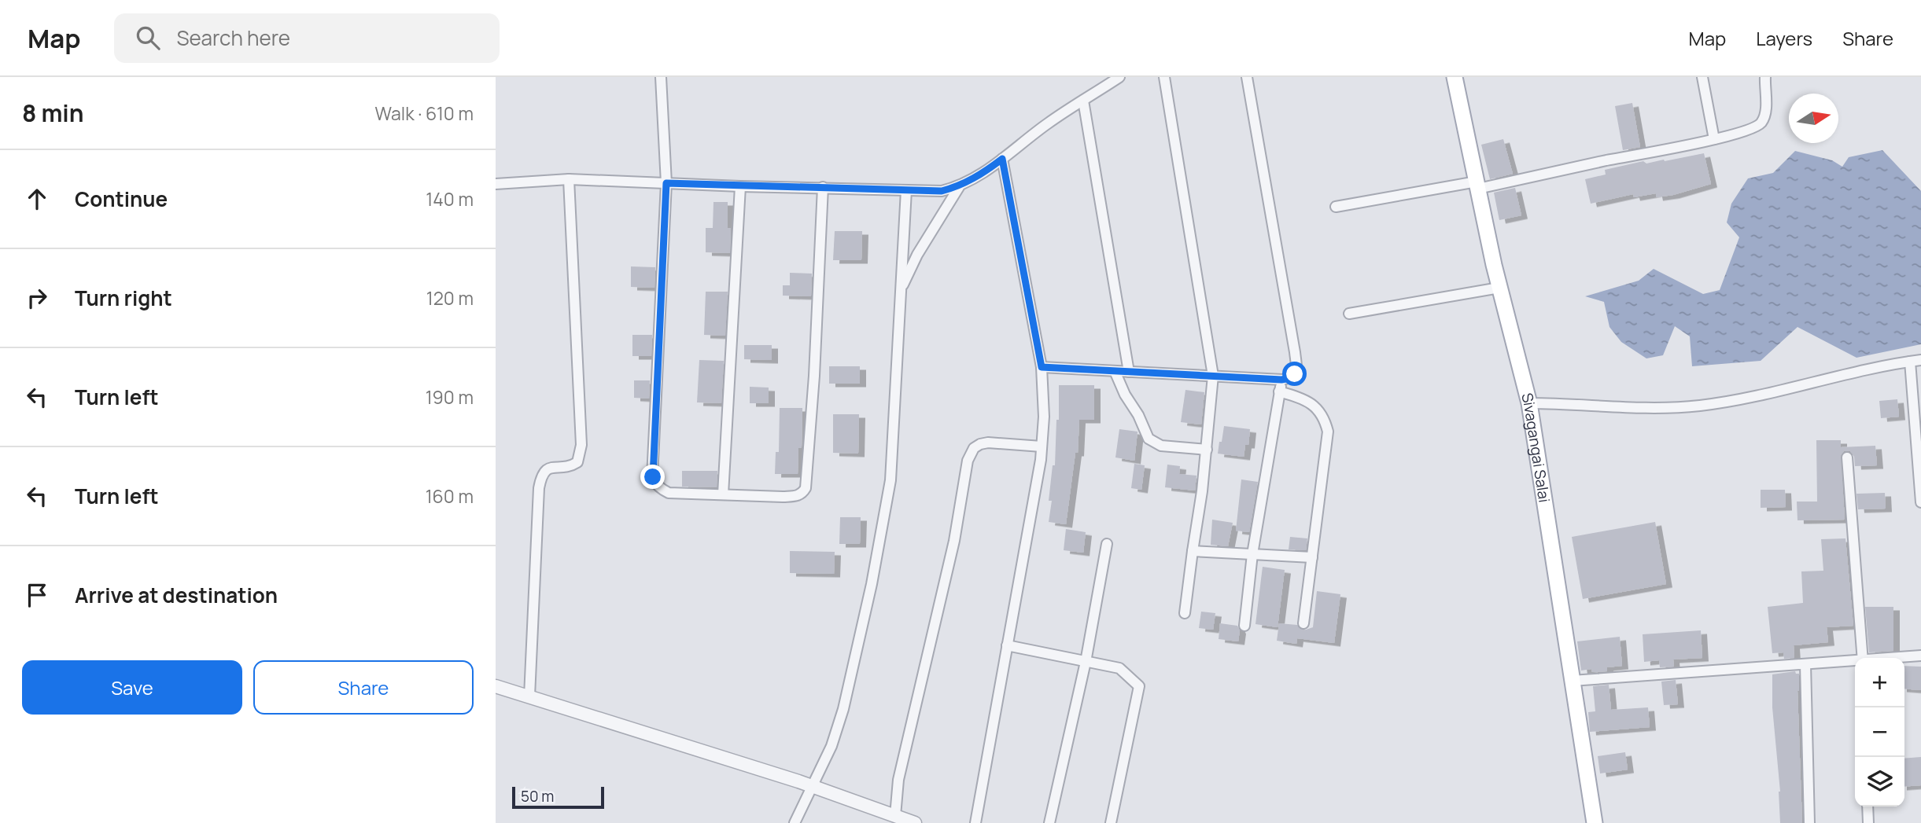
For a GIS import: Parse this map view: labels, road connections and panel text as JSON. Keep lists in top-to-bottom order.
{
  "streets": {
    "main road": ["Sivagangai Salai"]
  },
  "scale_bar": "50 m",
  "north": "right",
  "page": {
    "header": "Map",
    "search": "Search here",
    "nav": ["Map", "Layers", "Share"],
    "heading": ["8 min", "Walk · 610 m"],
    "list": [
      ["Continue", "140 m"],
      ["Turn right", "120 m"],
      ["Turn left", "190 m"],
      ["Turn left", "160 m"],
      "Arrive at destination"
    ],
    "buttons": ["Save", "Share"],
    "map_buttons": ["+", "−"],
    "scale": "50 m"
  }
}
